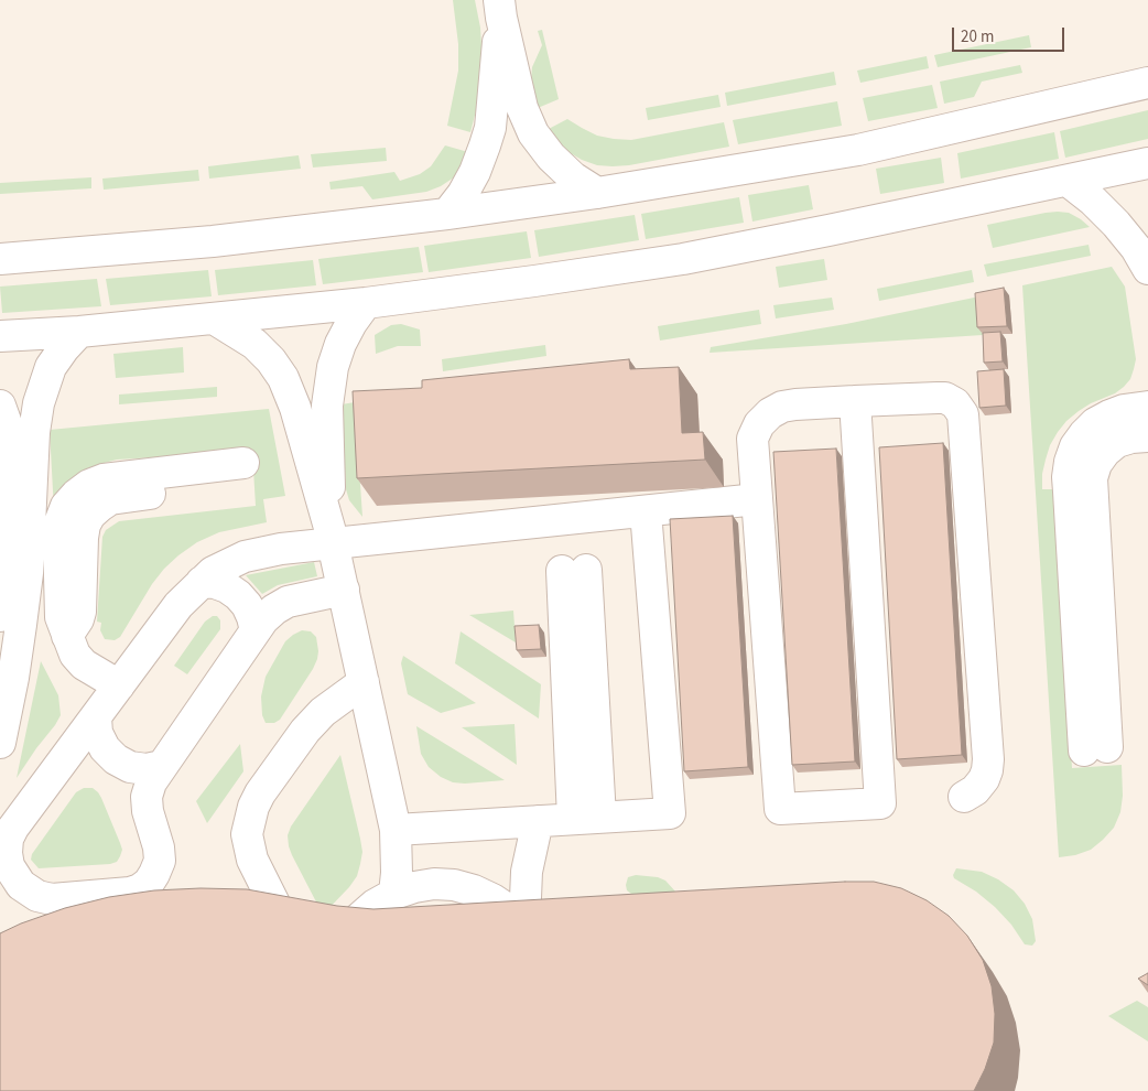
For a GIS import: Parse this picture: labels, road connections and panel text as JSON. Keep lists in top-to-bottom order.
{
  "scale_bar": "20 m"
}
